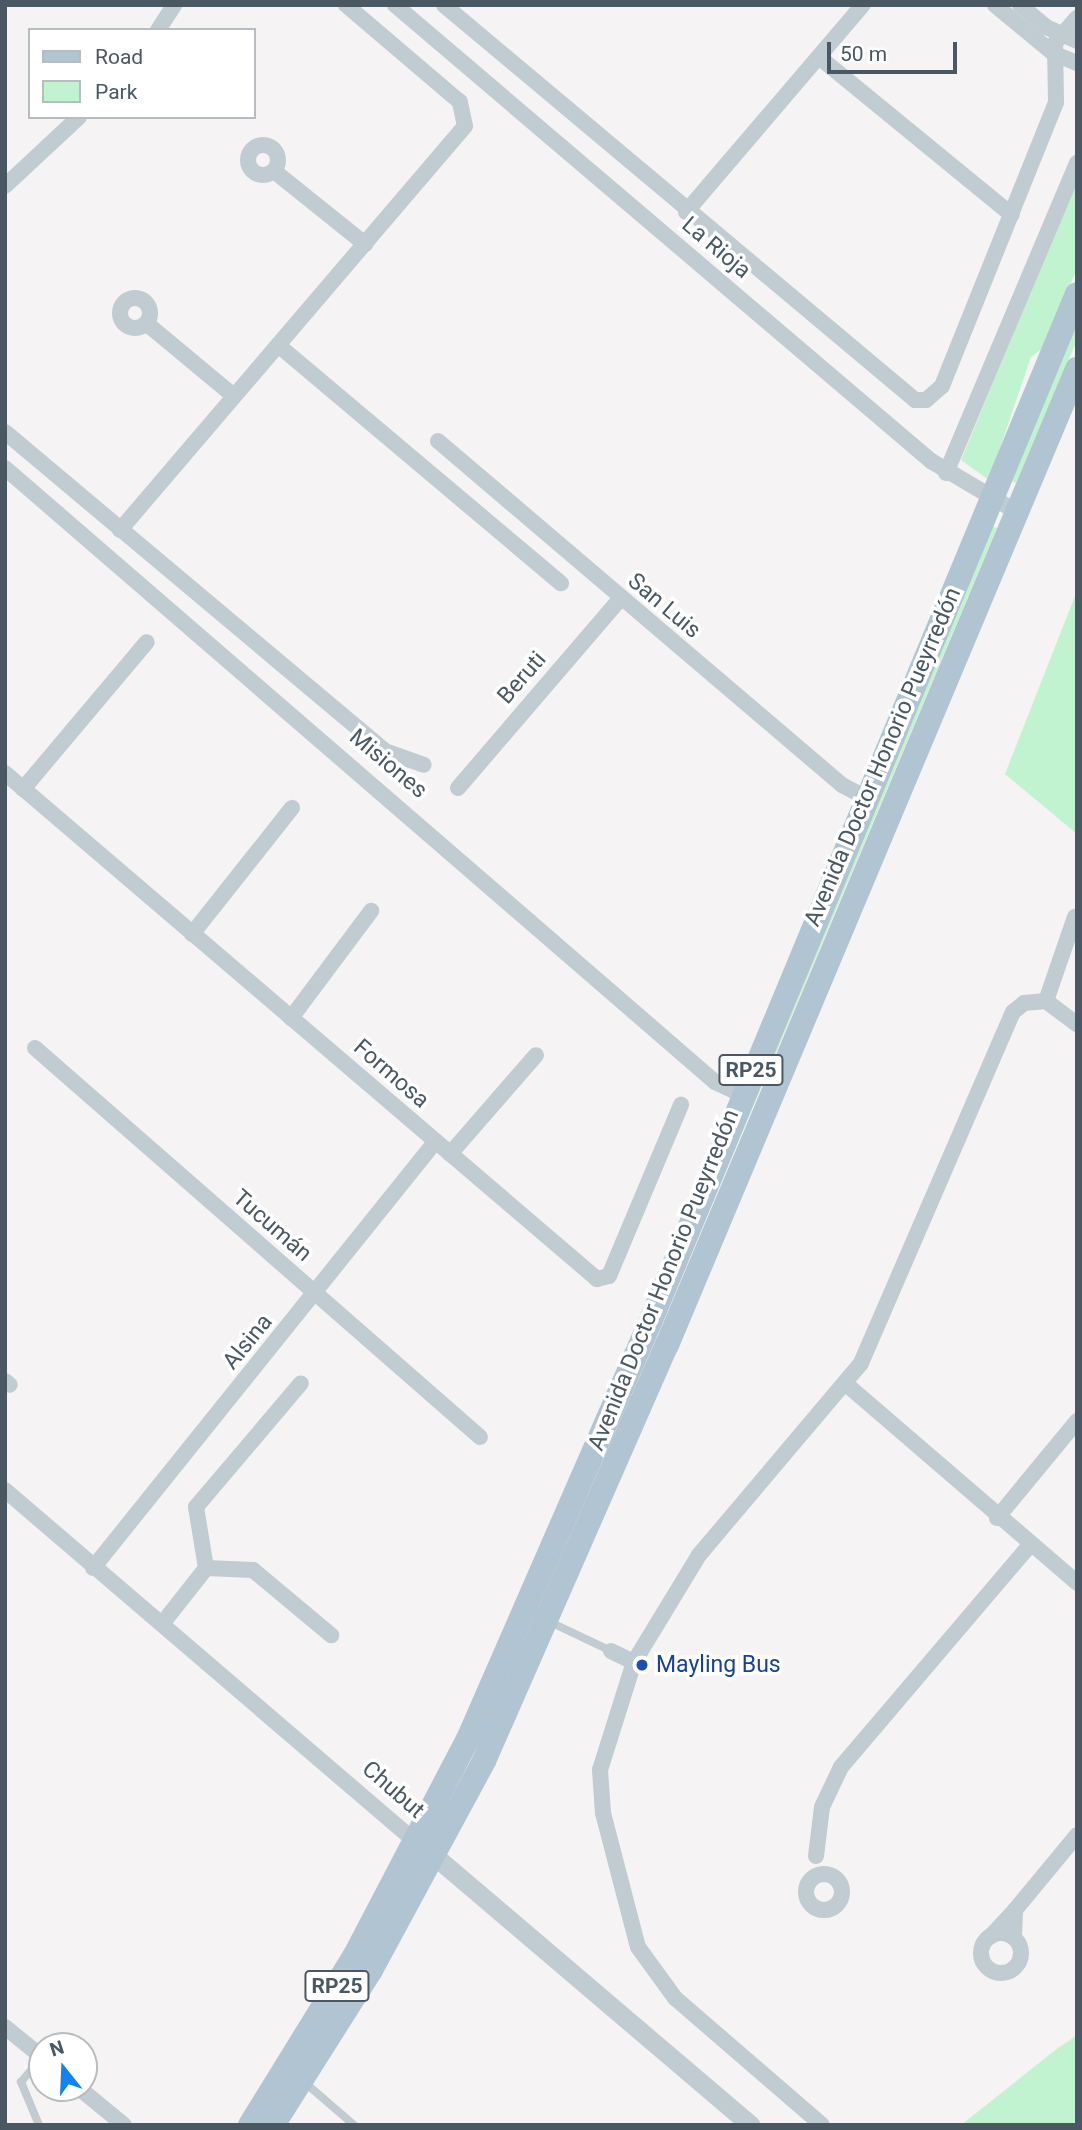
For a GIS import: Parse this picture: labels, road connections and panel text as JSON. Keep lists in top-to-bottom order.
{
  "streets": {
    "main road": ["Avenida Doctor Honorio Pueyrredón", "RP25"],
    "street": [
      "La Rioja",
      "San Luis",
      "Beruti",
      "Misiones",
      "Formosa",
      "Tucumán",
      "Alsina",
      "Chubut"
    ]
  },
  "crossings": [
    ["La Rioja", "Avenida Doctor Honorio Pueyrredón"],
    ["San Luis", "Beruti"],
    ["San Luis", "Avenida Doctor Honorio Pueyrredón"],
    ["Avenida Doctor Honorio Pueyrredón", "Misiones"],
    ["Avenida Doctor Honorio Pueyrredón", "Chubut"],
    ["Formosa", "Alsina"],
    ["Tucumán", "Alsina"],
    ["Alsina", "Chubut"]
  ],
  "places": ["Mayling Bus"],
  "legend": ["Road", "Park"],
  "scale_bar": "50 m",
  "north": "top"
}
